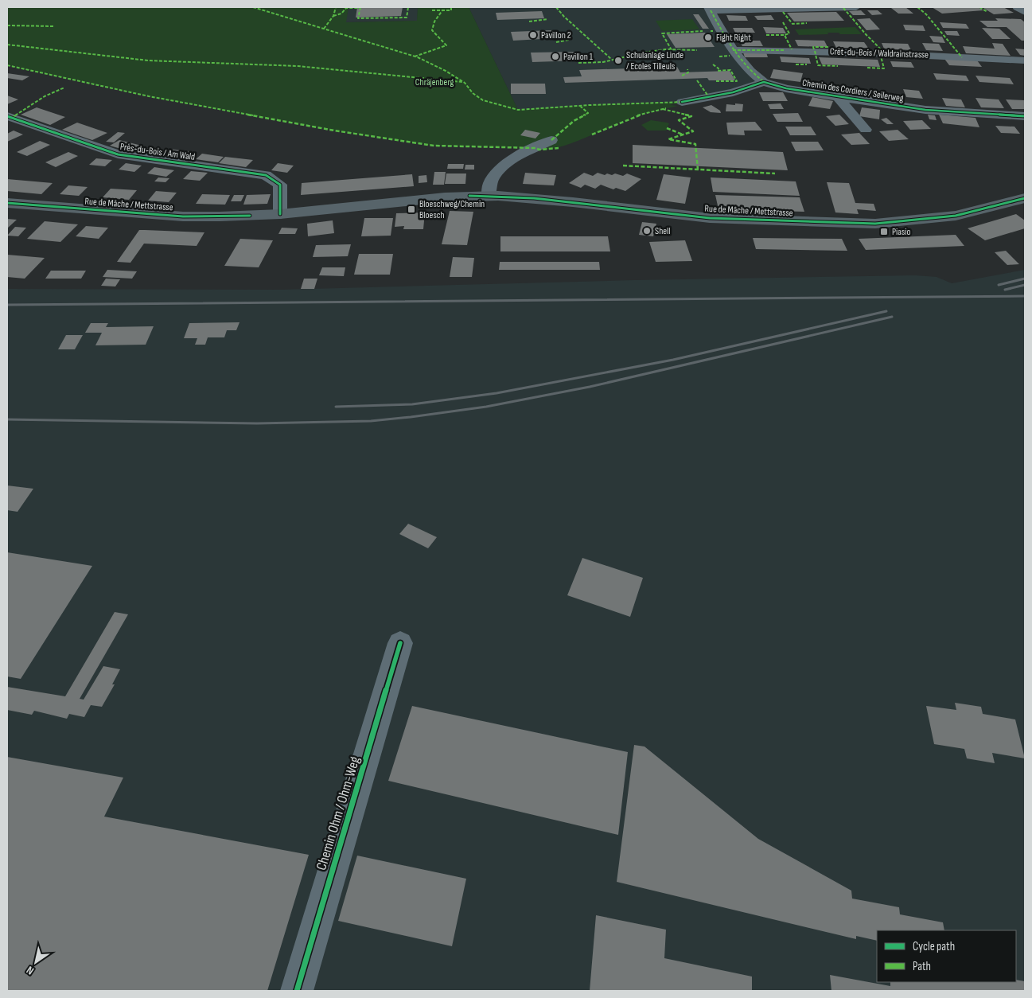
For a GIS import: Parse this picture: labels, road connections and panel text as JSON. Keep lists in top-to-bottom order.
{
  "streets": {
    "main road": ["Rue de Mâche / Mettstrasse"],
    "street": [
      "Crêt-du-Bois / Waldrainstrasse",
      "Chemin des Cordiers / Seilerweg",
      "Près-du-Bois / Am Wald",
      "Chemin Ohm / Ohm-Weg"
    ]
  },
  "crossings": [
    ["Près-du-Bois / Am Wald", "Rue de Mâche / Mettstrasse"]
  ],
  "parks": ["Chräjenberg"],
  "places": {
    "other": [
      "Pavillon 2",
      "Fight Right",
      "Pavillon 1",
      "Schulanlage Linde / Ecoles Tilleuls",
      "Shell"
    ],
    "transit": ["Bloeschweg/Chemin Bloesch", "Piasio"]
  },
  "legend": ["Cycle path", "Path"],
  "north": "bottom left"
}
